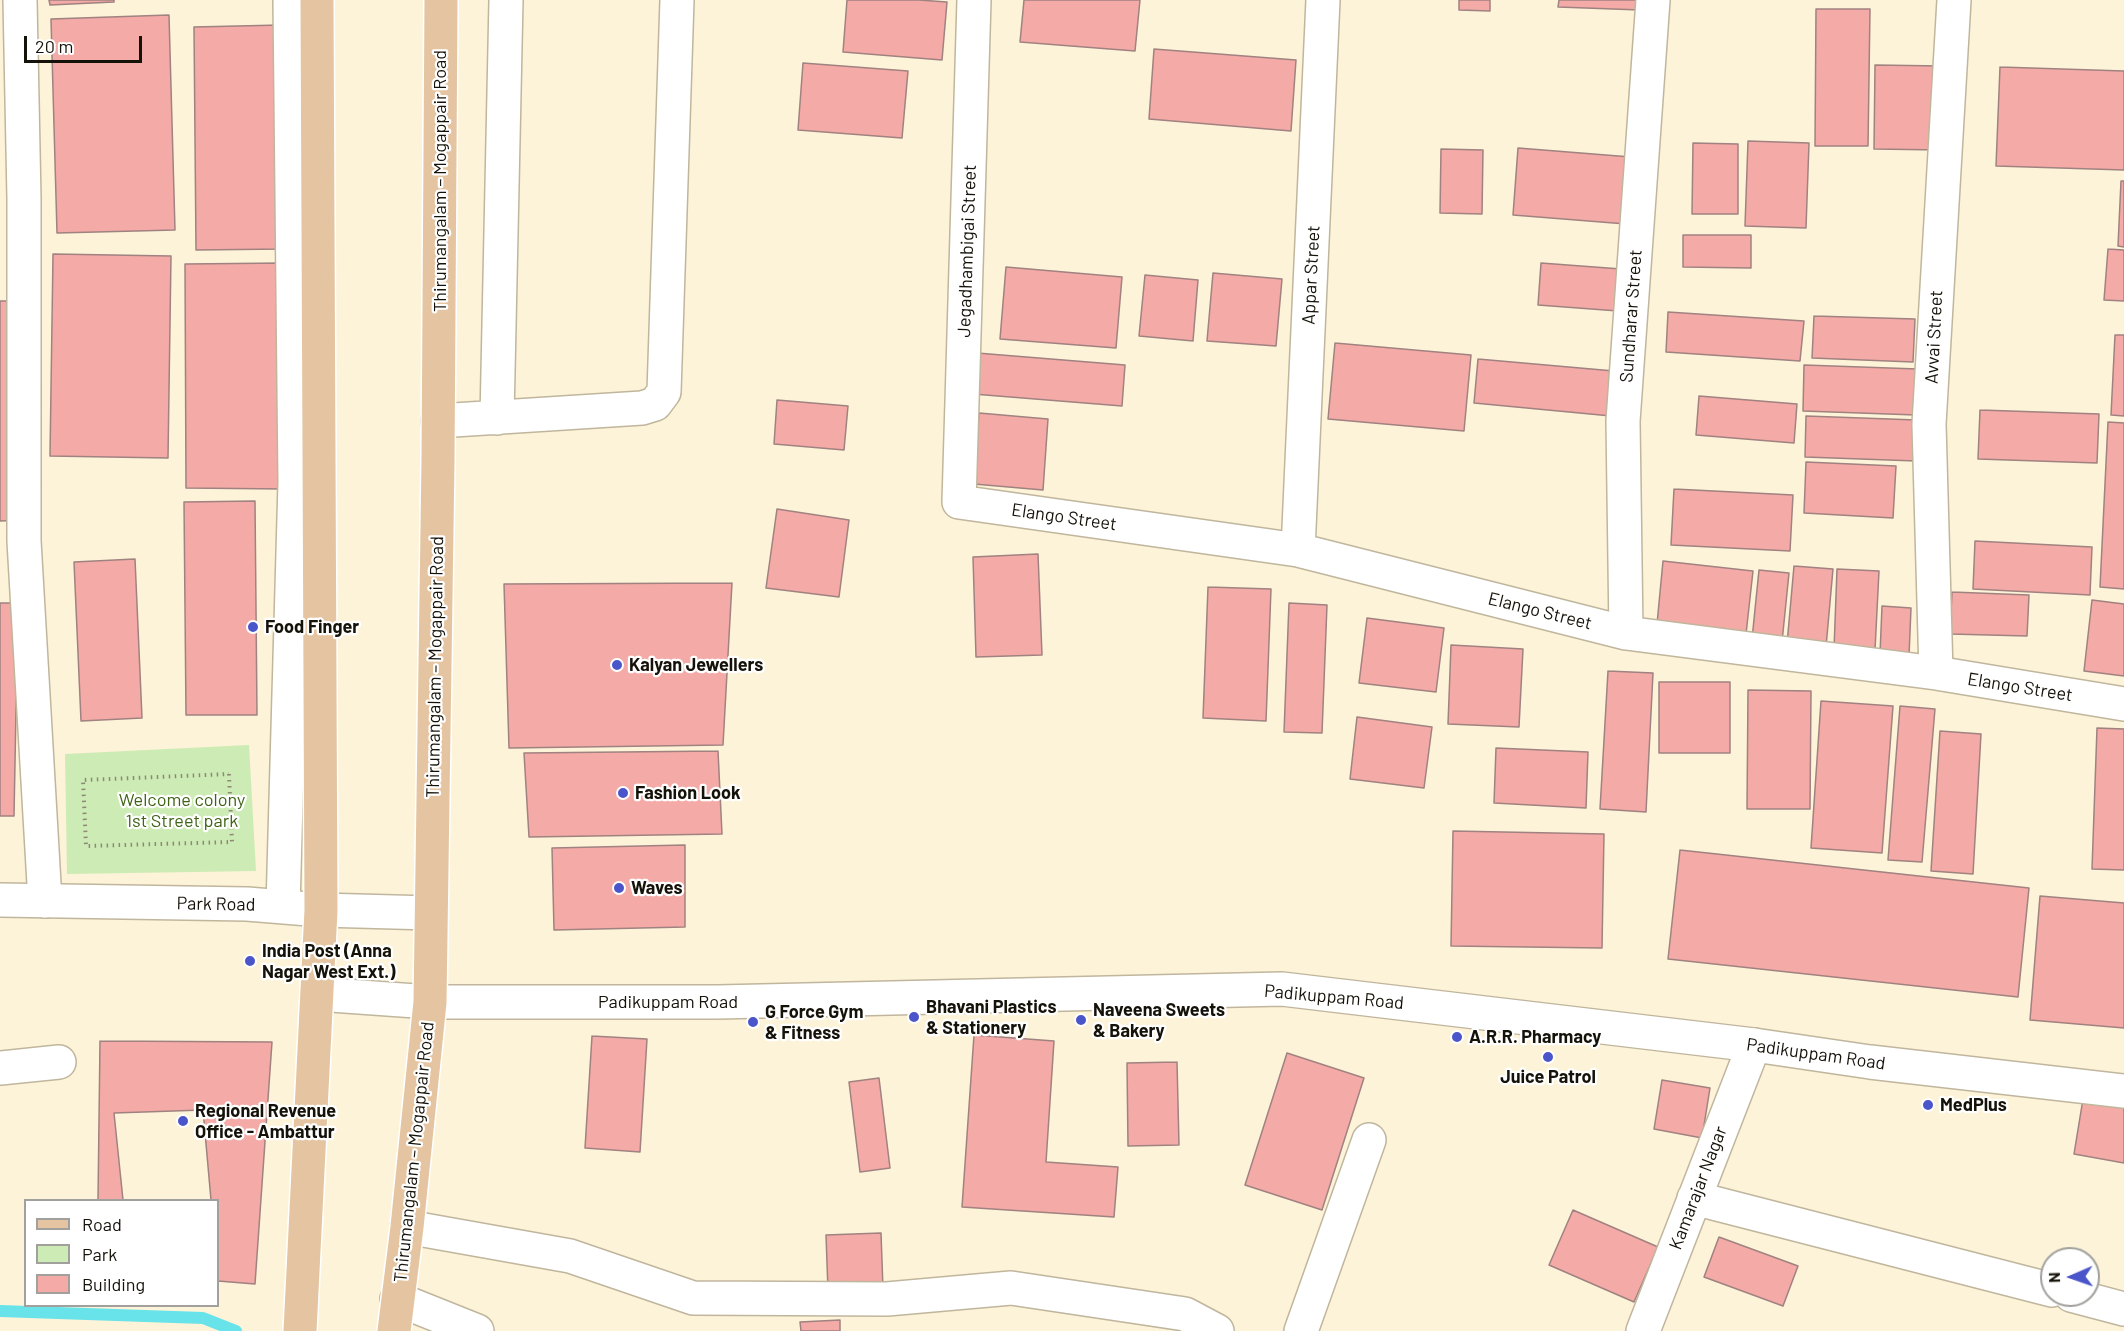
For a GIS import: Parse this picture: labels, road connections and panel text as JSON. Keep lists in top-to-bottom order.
{
  "streets": {
    "main road": ["Thirumangalam – Mogappair Road"],
    "street": [
      "Jegadhambigai Street",
      "Appar Street",
      "Sundharar Street",
      "Avvai Street",
      "Elango Street",
      "Park Road",
      "Padikuppam Road",
      "Kamarajar Nagar"
    ]
  },
  "crossings": [
    ["Thirumangalam – Mogappair Road", "Park Road"],
    ["Thirumangalam – Mogappair Road", "Padikuppam Road"],
    ["Jegadhambigai Street", "Elango Street"],
    ["Appar Street", "Elango Street"],
    ["Sundharar Street", "Elango Street"],
    ["Avvai Street", "Elango Street"],
    ["Padikuppam Road", "Kamarajar Nagar"]
  ],
  "parks": ["Welcome colony 1st Street park"],
  "places": [
    "Food Finger",
    "Kalyan Jewellers",
    "Fashion Look",
    "Waves",
    "India Post (Anna Nagar West Ext.)",
    "Bhavani Plastics & Stationery",
    "Naveena Sweets & Bakery",
    "G Force Gym & Fitness",
    "A.R.R. Pharmacy",
    "Juice Patrol",
    "MedPlus",
    "Regional Revenue Office - Ambattur"
  ],
  "legend": ["Road", "Park", "Building"],
  "scale_bar": "20 m",
  "north": "left"
}
